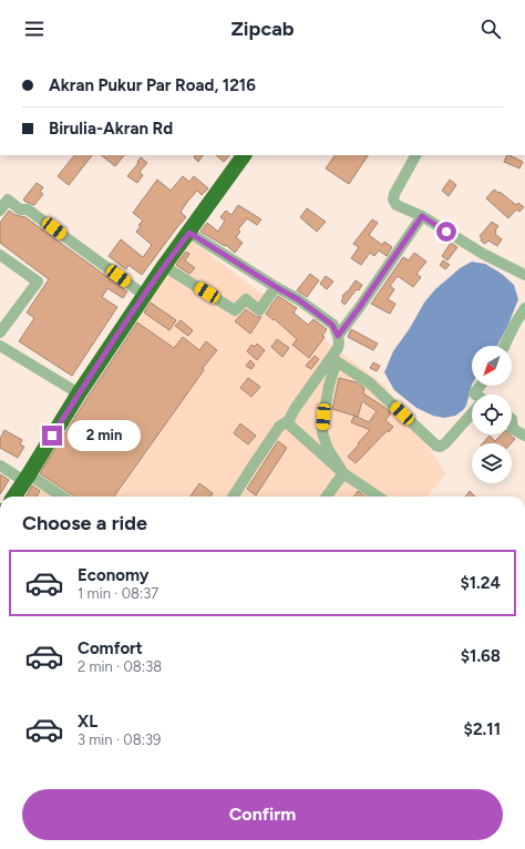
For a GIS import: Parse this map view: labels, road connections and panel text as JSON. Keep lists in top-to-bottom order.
{
  "north": "bottom left",
  "page": {
    "header": "Zipcab",
    "banner": ["Akran Pukur Par Road, 1216", "Birulia-Akran Rd"],
    "bubble": "2 min",
    "heading": "Choose a ride",
    "list": [
      {
        "name": "Economy",
        "note": "1 min · 08:37",
        "value": "$1.24"
      },
      {
        "name": "Comfort",
        "note": "2 min · 08:38",
        "value": "$1.68"
      },
      {
        "name": "XL",
        "note": "3 min · 08:39",
        "value": "$2.11"
      }
    ],
    "buttons": "Confirm"
  }
}
